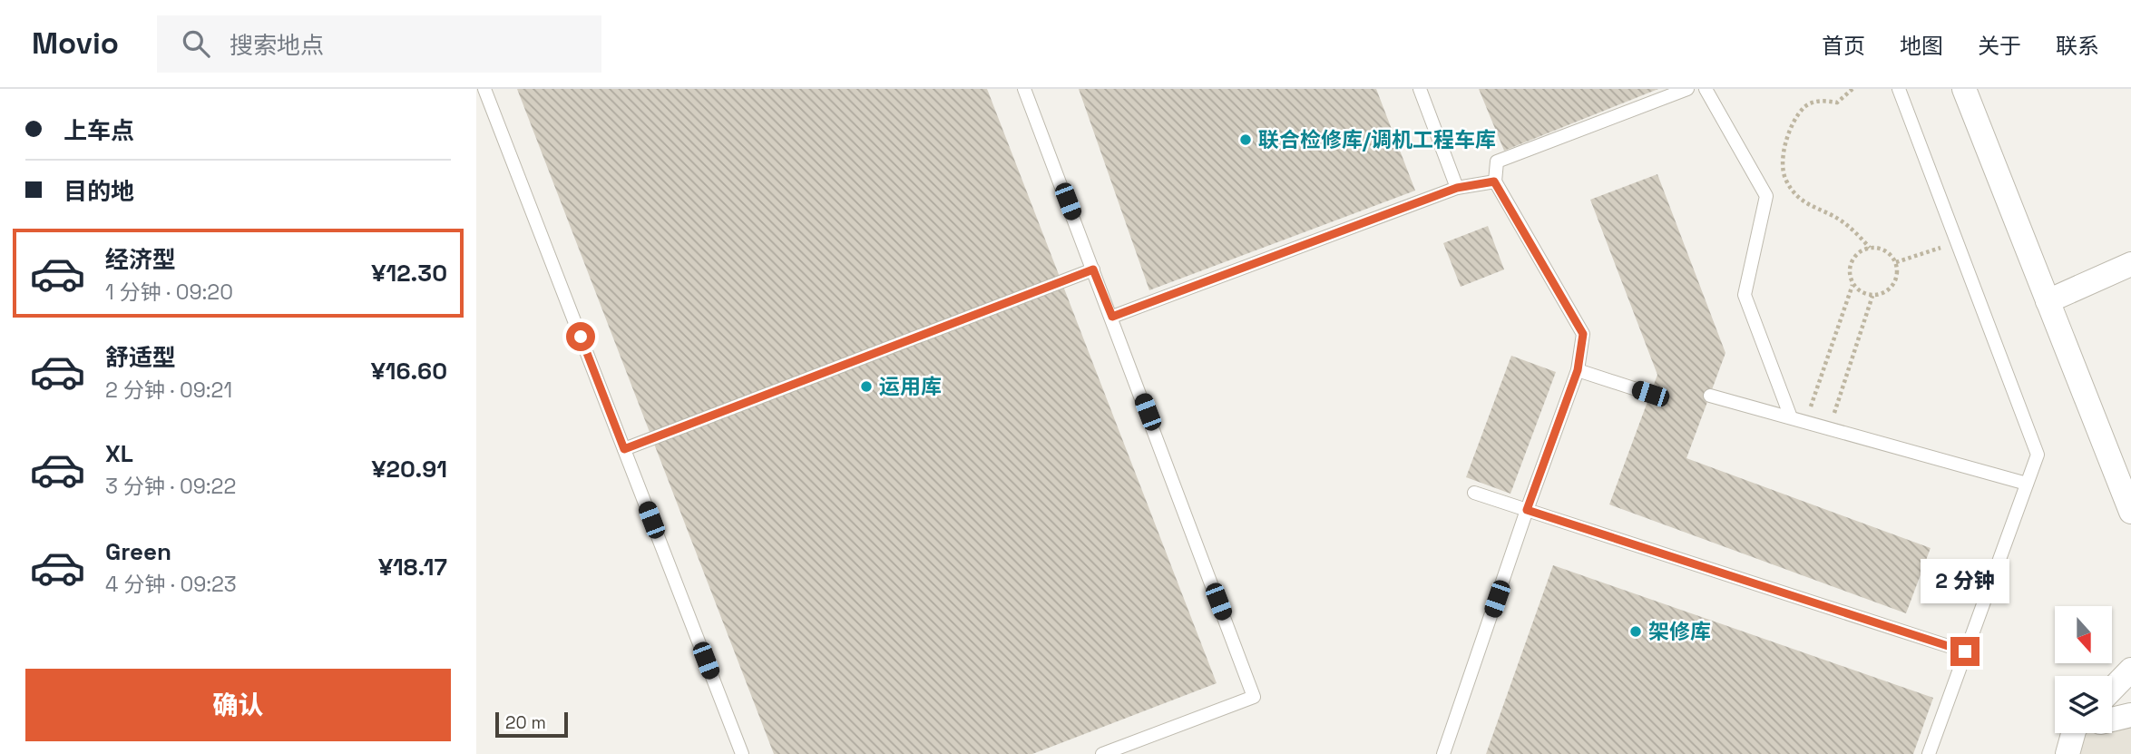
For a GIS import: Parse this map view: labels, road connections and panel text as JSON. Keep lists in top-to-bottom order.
{
  "places": ["联合检修库/调机工程车库", "运用库", "架修库"],
  "scale_bar": "20 m",
  "north": "bottom",
  "page": {
    "header": "Movio",
    "search": "搜索地点",
    "nav": [
      "首页",
      "地图",
      "关于",
      "联系"
    ],
    "banner": ["上车点", "目的地"],
    "list": [
      {
        "name": "经济型",
        "note": "1 分钟 · 09:20",
        "value": "¥12.30"
      },
      {
        "name": "舒适型",
        "note": "2 分钟 · 09:21",
        "value": "¥16.60"
      },
      {
        "name": "XL",
        "note": "3 分钟 · 09:22",
        "value": "¥20.91"
      },
      {
        "name": "Green",
        "note": "4 分钟 · 09:23",
        "value": "¥18.17"
      }
    ],
    "bubble": "2 分钟",
    "buttons": "确认",
    "scale": "20 m"
  }
}
